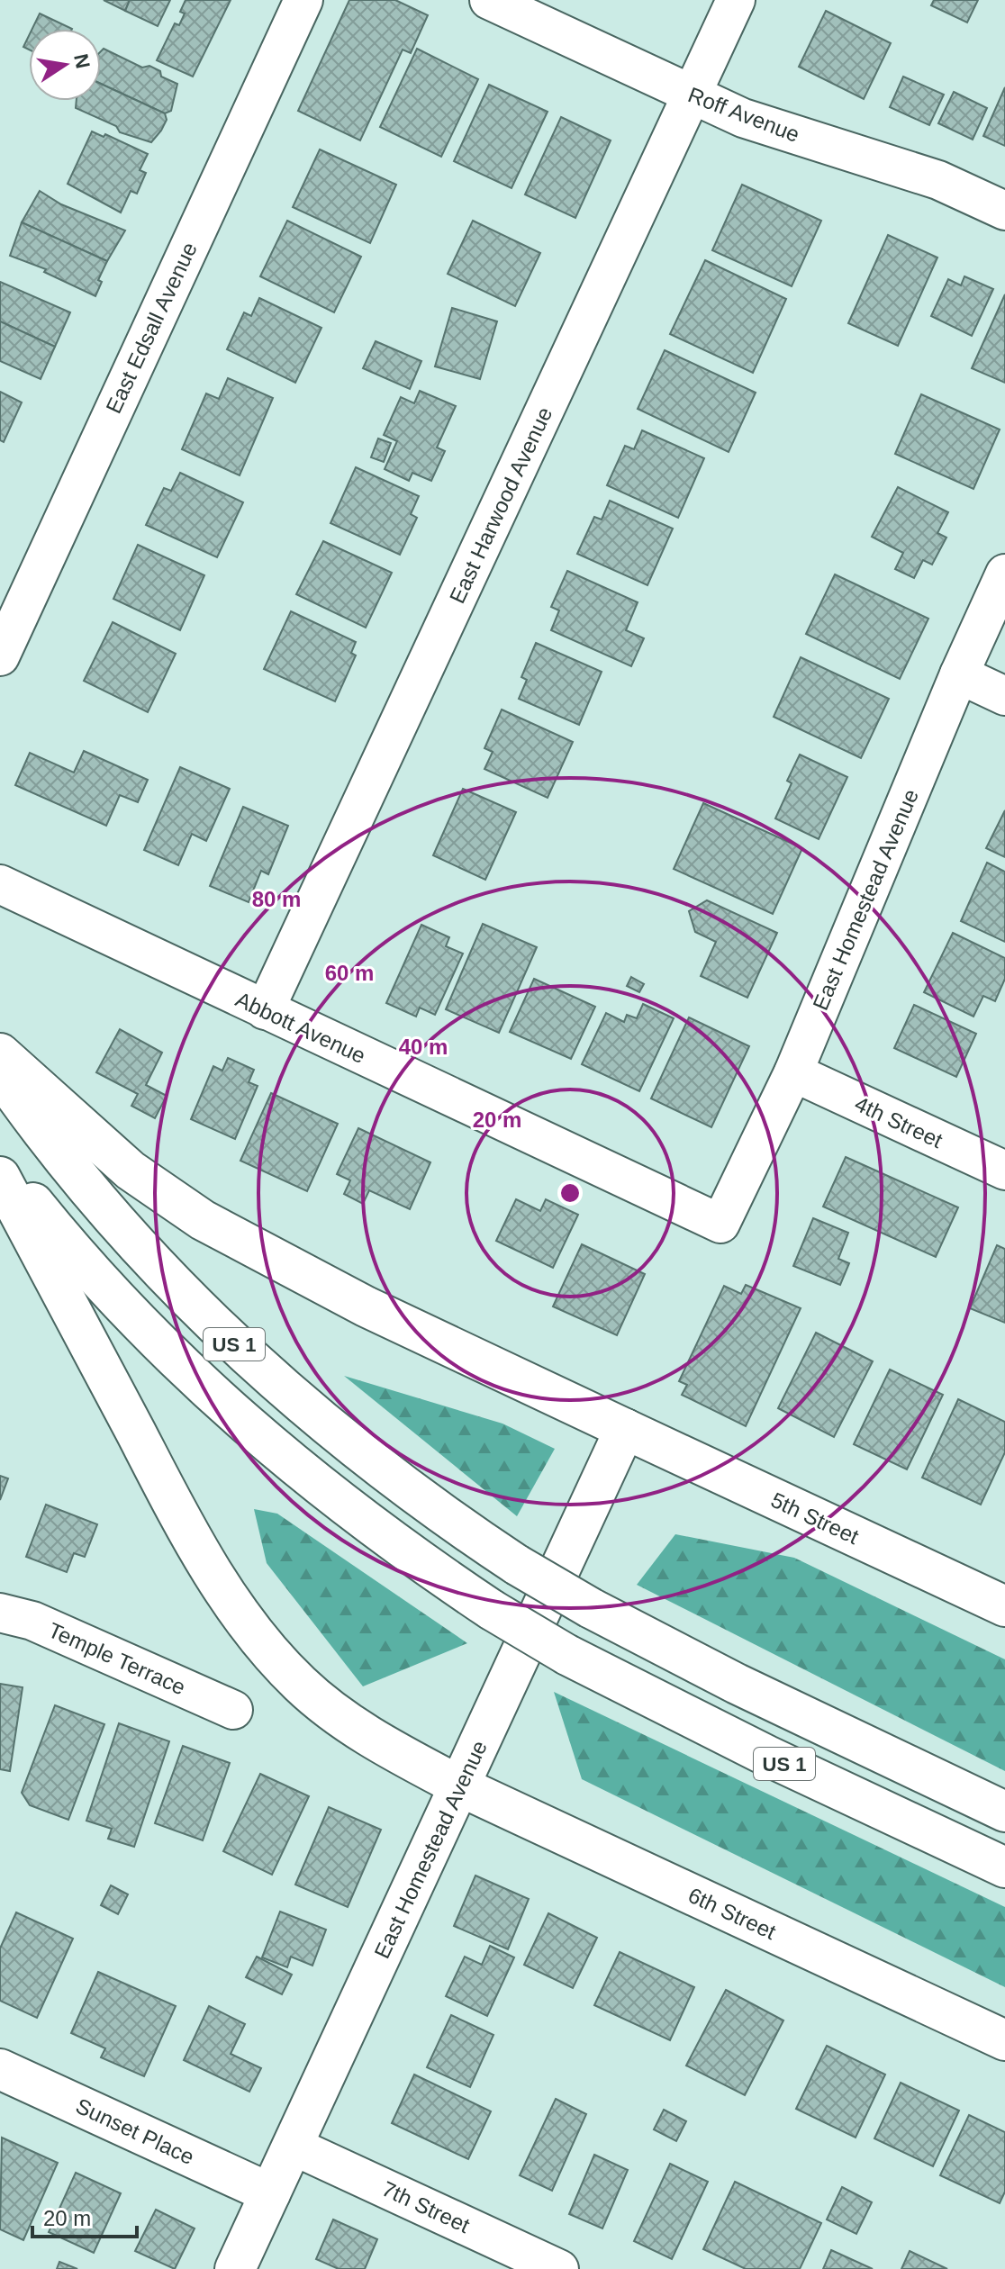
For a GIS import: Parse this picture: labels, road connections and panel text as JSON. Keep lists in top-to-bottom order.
{
  "streets": {
    "main road": [
      "East Homestead Avenue",
      "US 1",
      "5th Street",
      "6th Street",
      "Sunset Place"
    ],
    "street": [
      "Roff Avenue",
      "East Edsall Avenue",
      "East Harwood Avenue",
      "Abbott Avenue",
      "4th Street",
      "Temple Terrace",
      "7th Street"
    ]
  },
  "crossings": [
    ["Roff Avenue", "East Harwood Avenue"],
    ["East Harwood Avenue", "Abbott Avenue"],
    ["East Homestead Avenue", "Abbott Avenue"],
    ["East Homestead Avenue", "4th Street"],
    ["East Homestead Avenue", "5th Street"],
    ["East Homestead Avenue", "6th Street"],
    ["East Homestead Avenue", "Sunset Place"],
    ["East Homestead Avenue", "7th Street"]
  ],
  "scale_bar": "20 m",
  "north": "right",
  "rings": [
    "80 m",
    "60 m",
    "40 m",
    "20 m"
  ]
}
